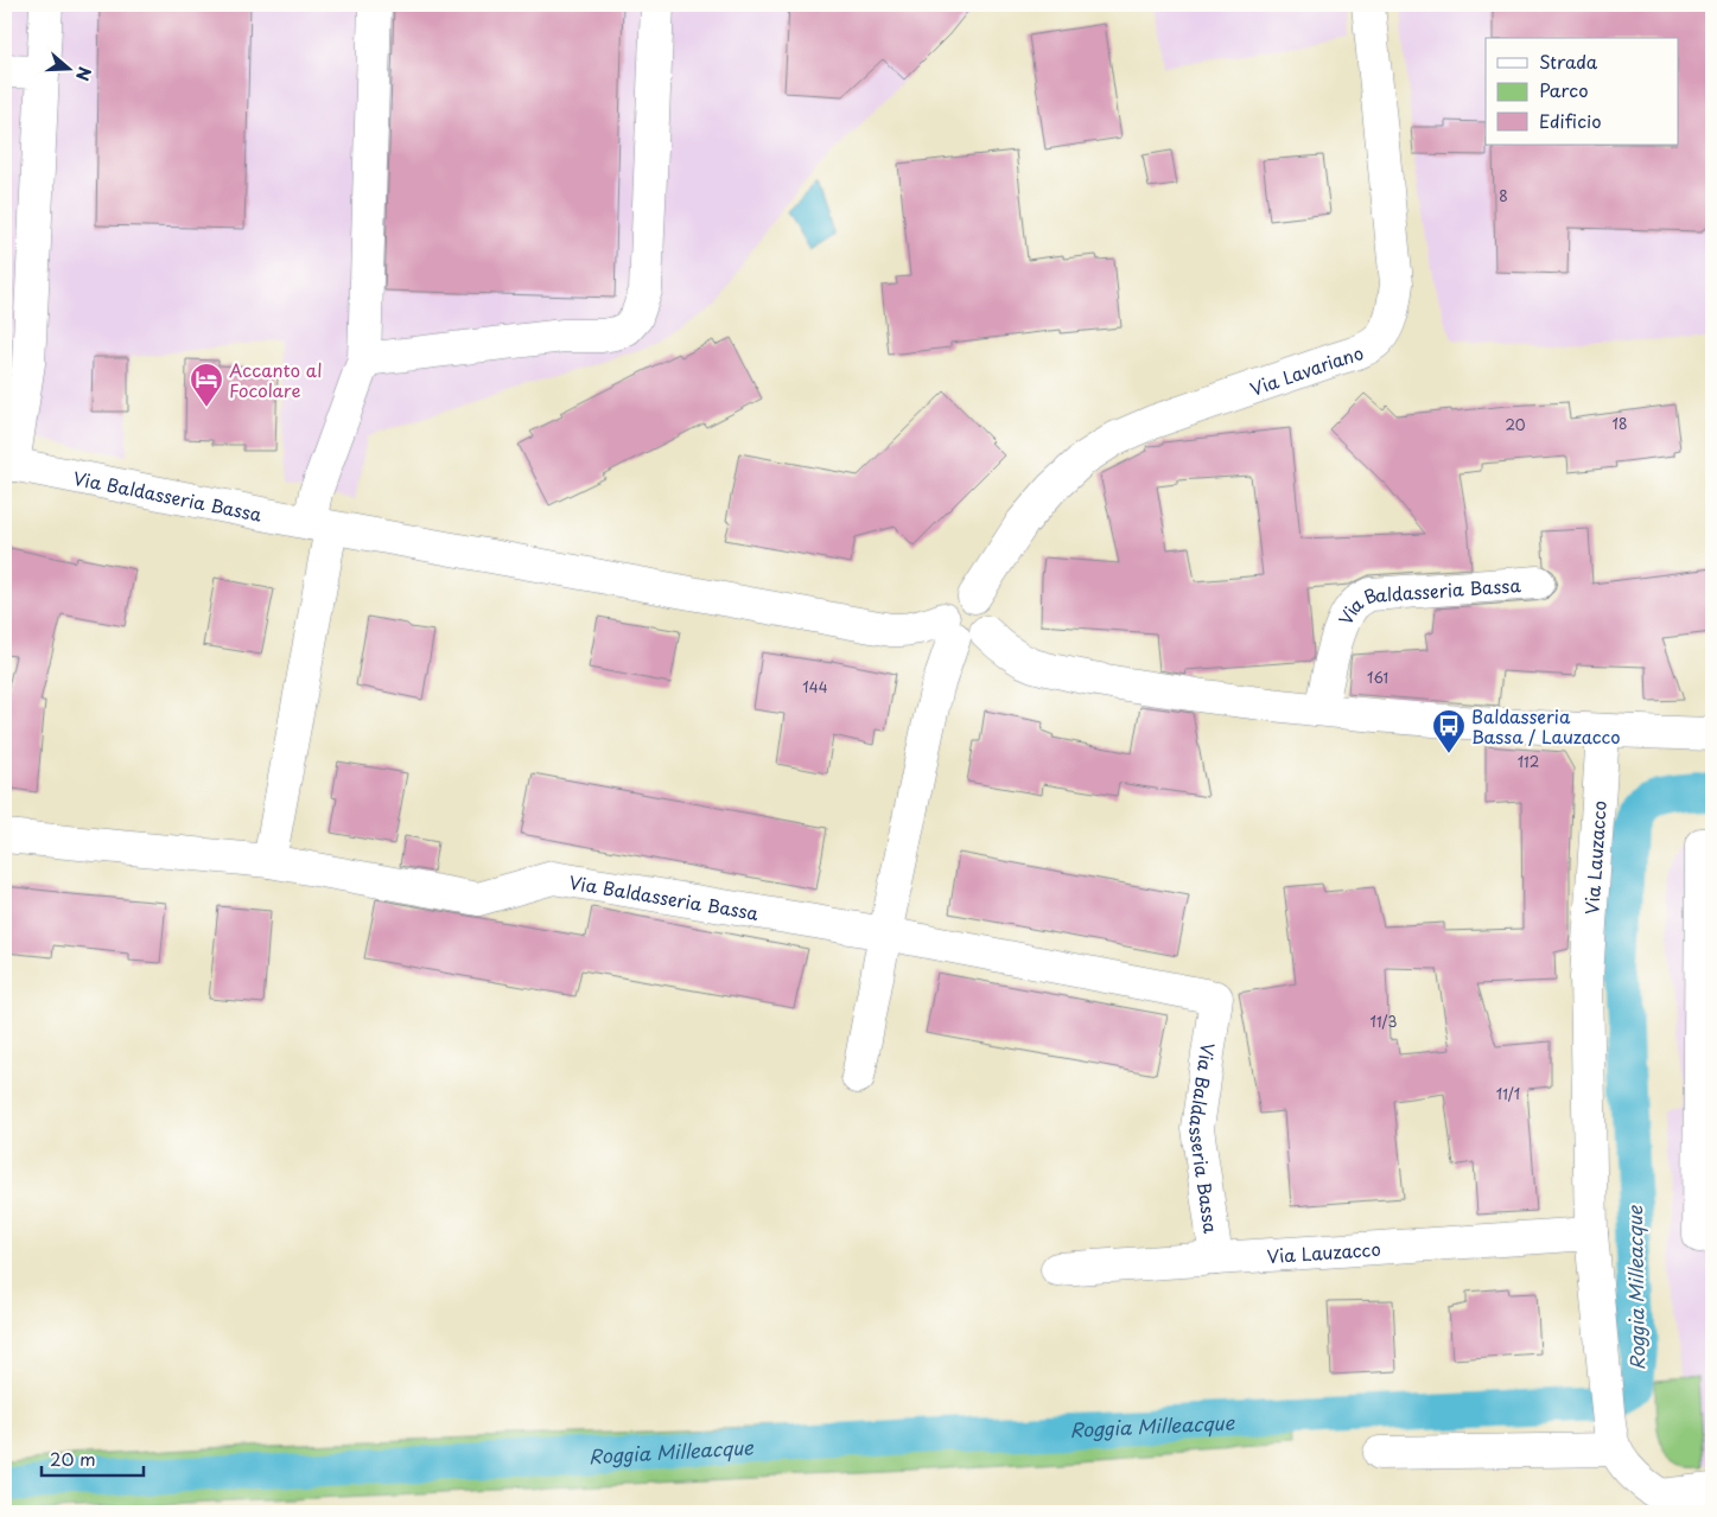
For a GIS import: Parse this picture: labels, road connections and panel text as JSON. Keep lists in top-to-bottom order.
{
  "streets": {
    "street": ["Via Lavariano", "Via Baldasseria Bassa", "Via Lauzacco"]
  },
  "crossings": [
    ["Via Lavariano", "Via Baldasseria Bassa"],
    ["Via Baldasseria Bassa", "Via Lauzacco"]
  ],
  "water": ["Roggia Milleacque"],
  "places": {
    "hotel": ["Accanto al Focolare"],
    "bus stop": ["Baldasseria Bassa / Lauzacco"]
  },
  "house_numbers": [
    "8",
    "18",
    "20",
    "161",
    "144",
    "112",
    "11/3",
    "11/1"
  ],
  "legend": ["Strada", "Parco", "Edificio"],
  "scale_bar": "20 m",
  "north": "right"
}
